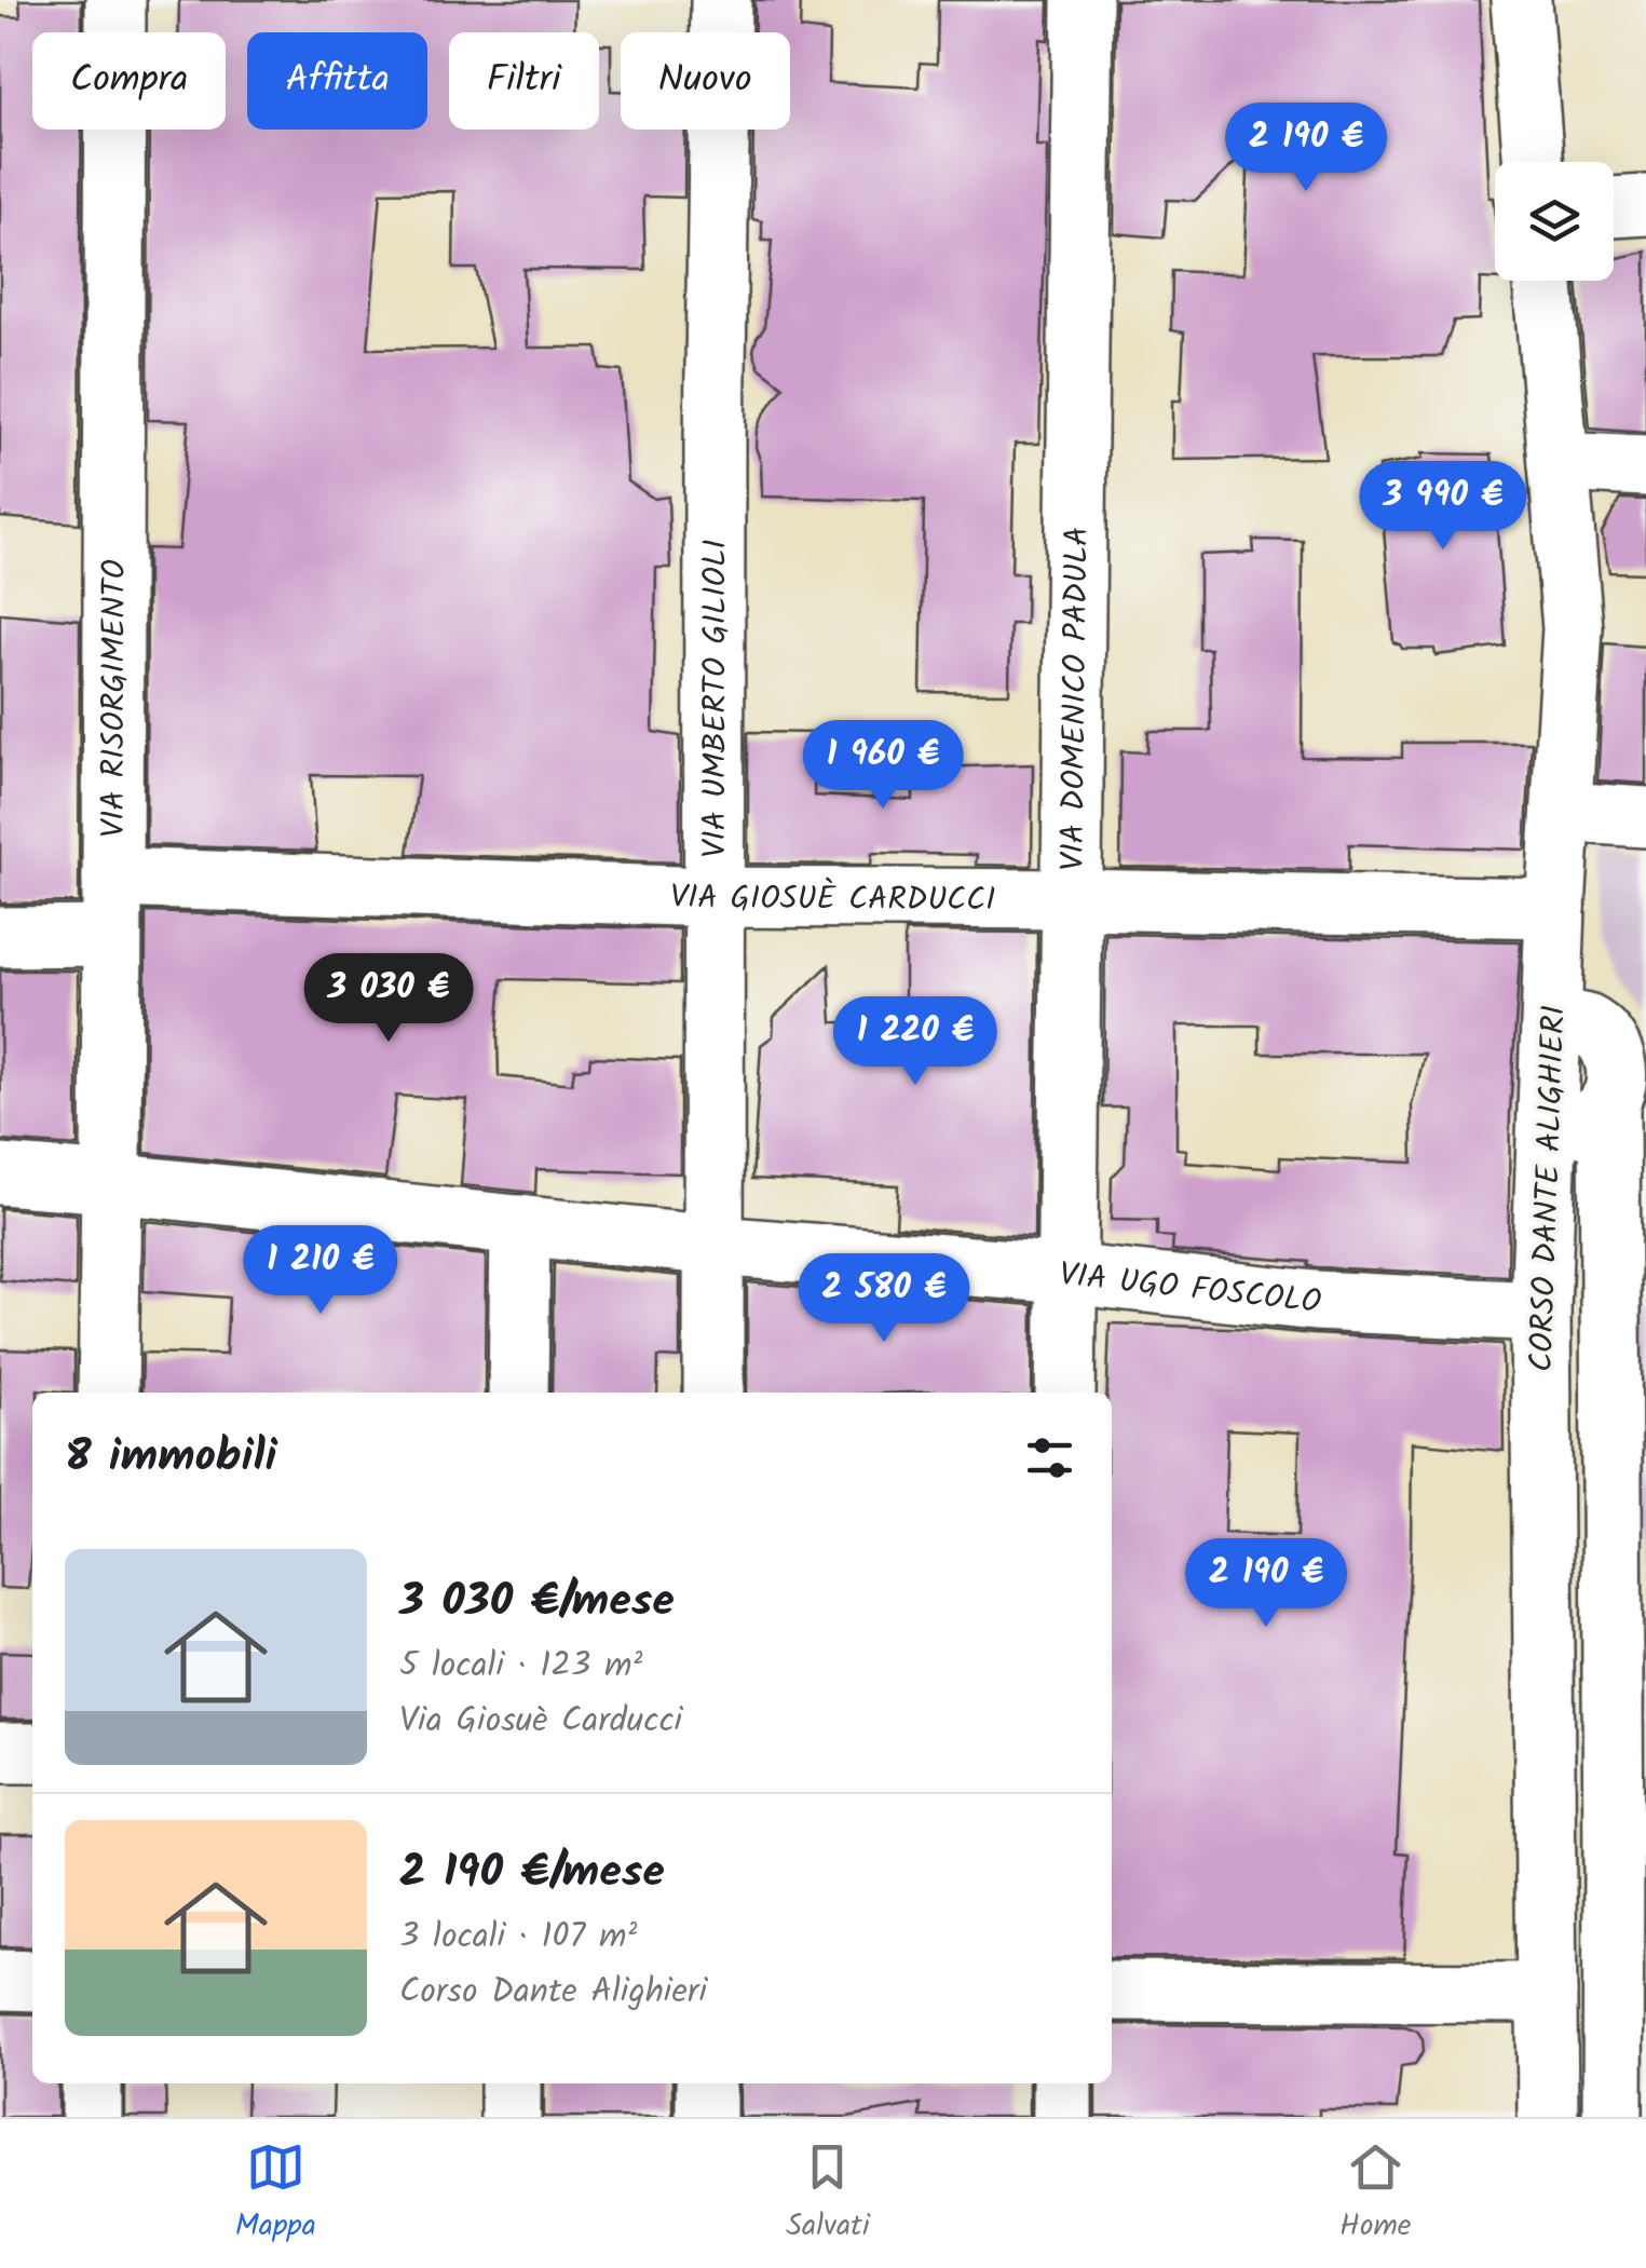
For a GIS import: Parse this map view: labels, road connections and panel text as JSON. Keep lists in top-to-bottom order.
{
  "streets": {
    "street": [
      "VIA UMBERTO GILIOLI",
      "VIA RISORGIMENTO",
      "VIA DOMENICO PADULA",
      "VIA GIOSUÈ CARDUCCI",
      "CORSO DANTE ALIGHIERI",
      "VIA UGO FOSCOLO"
    ]
  },
  "crossings": [
    ["VIA UMBERTO GILIOLI", "VIA GIOSUÈ CARDUCCI"],
    ["VIA UMBERTO GILIOLI", "VIA UGO FOSCOLO"],
    ["VIA RISORGIMENTO", "VIA GIOSUÈ CARDUCCI"],
    ["VIA RISORGIMENTO", "VIA UGO FOSCOLO"],
    ["VIA DOMENICO PADULA", "VIA GIOSUÈ CARDUCCI"],
    ["VIA DOMENICO PADULA", "VIA UGO FOSCOLO"],
    ["VIA GIOSUÈ CARDUCCI", "CORSO DANTE ALIGHIERI"],
    ["CORSO DANTE ALIGHIERI", "VIA UGO FOSCOLO"]
  ],
  "page": {
    "chip": [
      "Compra",
      "Affitta",
      "Filtri",
      "Nuovo"
    ],
    "price": [
      "2 190 €",
      "3 990 €",
      "1 960 €",
      "3 030 €",
      "1 220 €",
      "1 210 €",
      "2 580 €",
      "2 190 €"
    ],
    "heading": "8 immobili",
    "list": [
      {
        "name": "3 030 €/mese",
        "note": "5 locali · 123 m² · Via Giosuè Carducci"
      },
      {
        "name": "2 190 €/mese",
        "note": "3 locali · 107 m² · Corso Dante Alighieri"
      }
    ],
    "tabs": ["Mappa", "Salvati", "Home"]
  }
}
